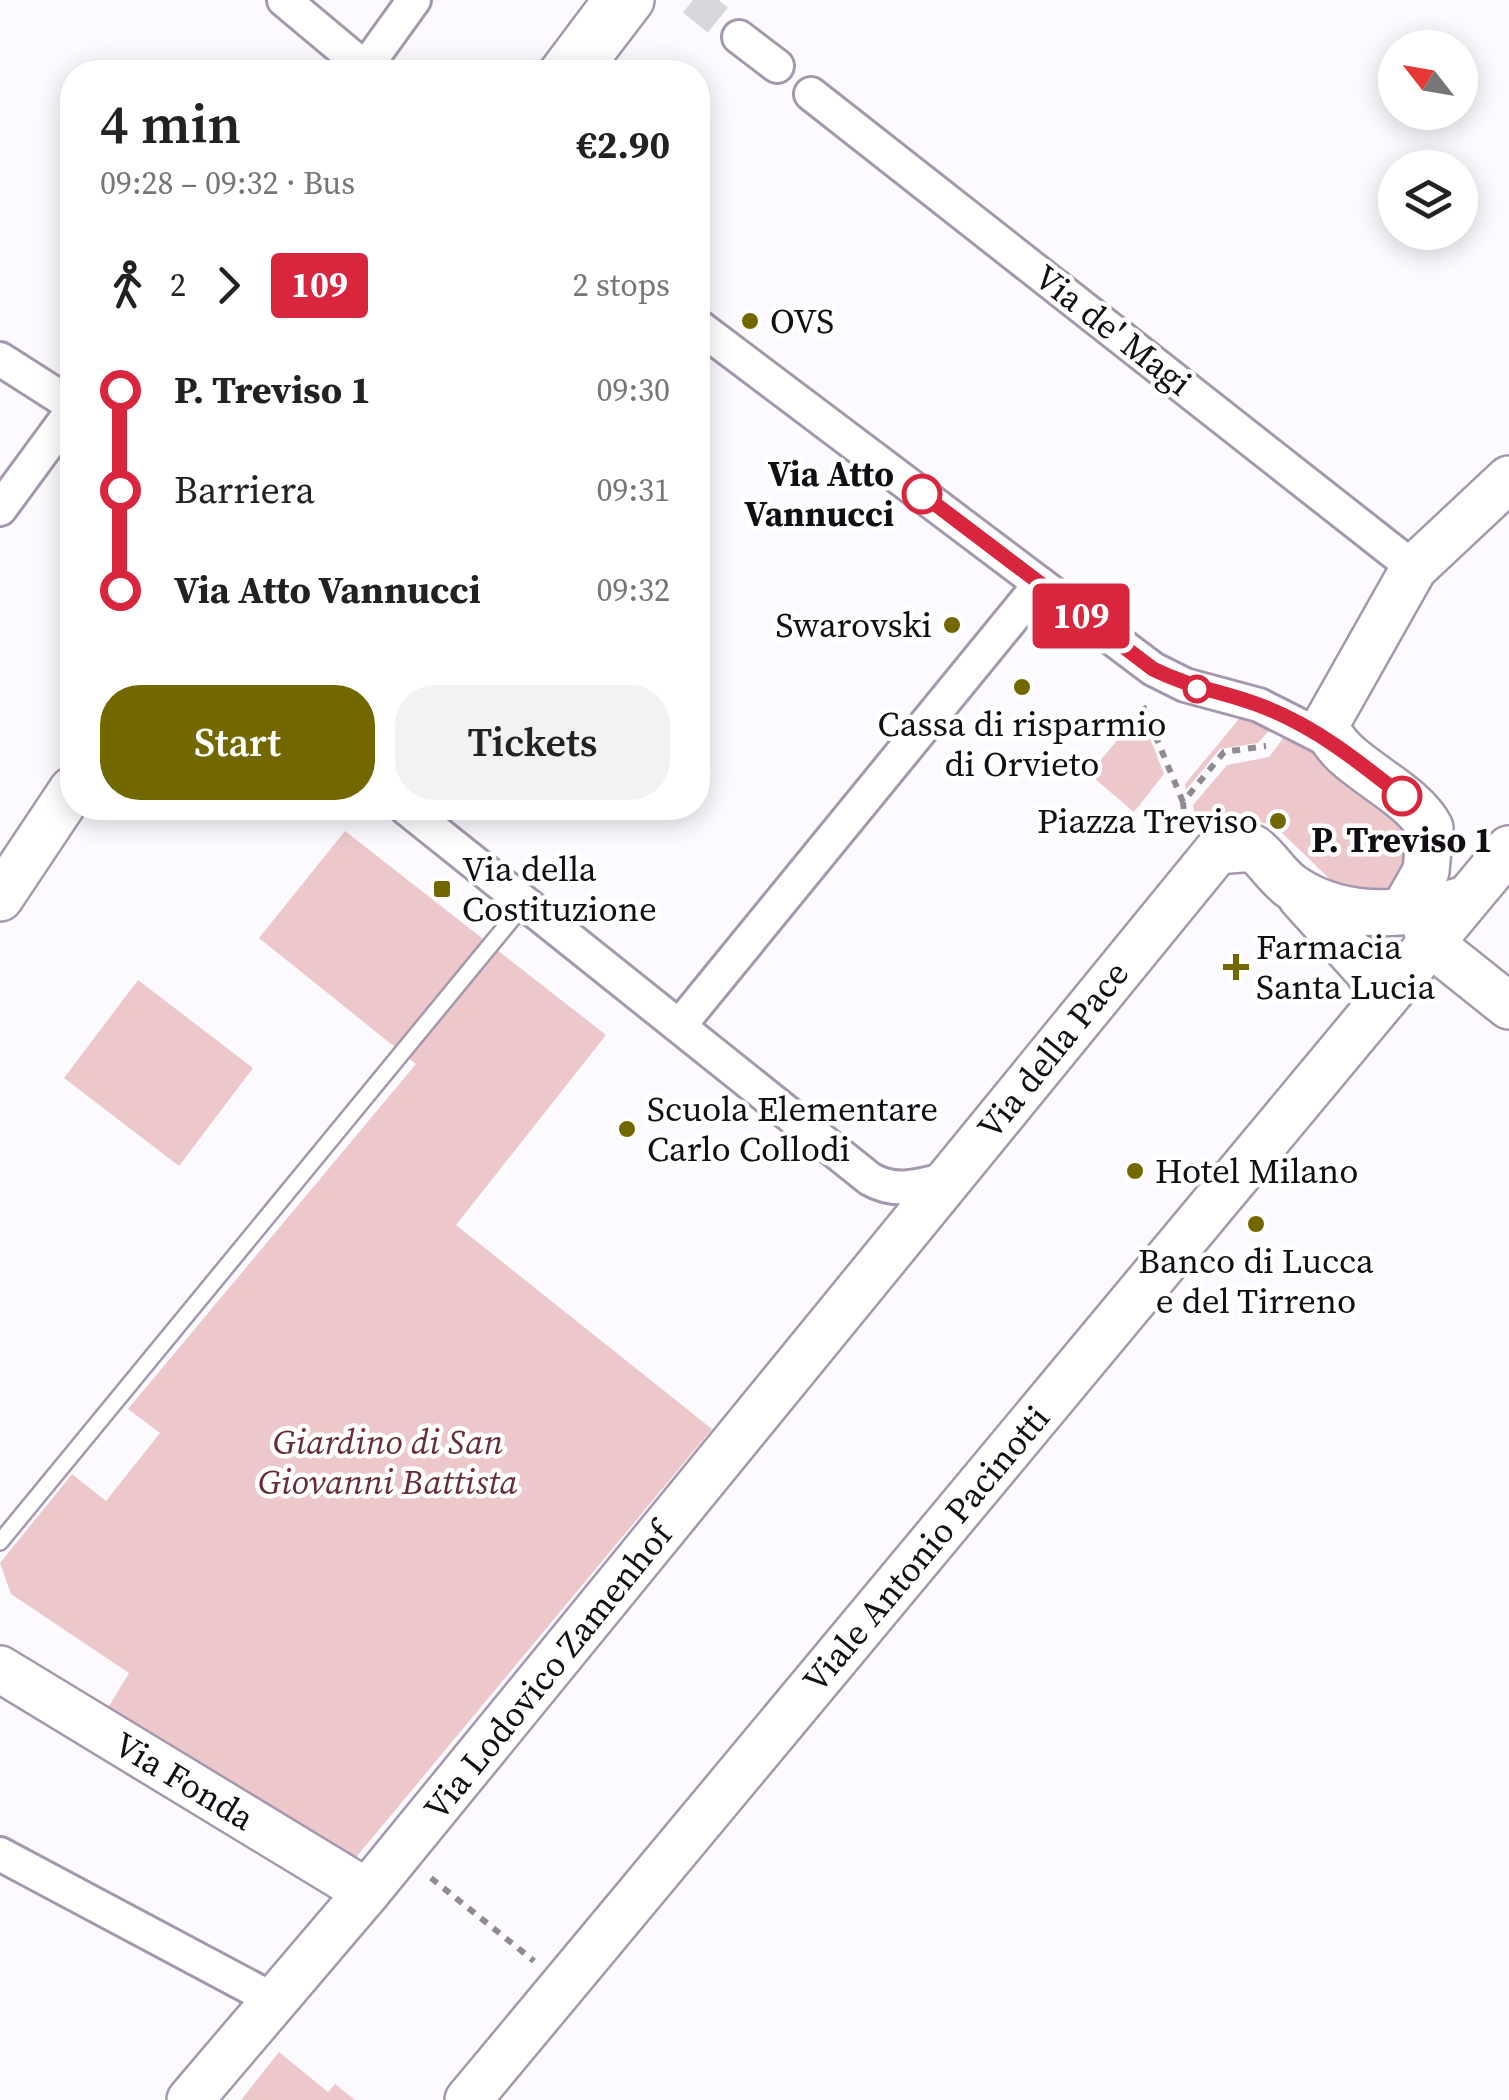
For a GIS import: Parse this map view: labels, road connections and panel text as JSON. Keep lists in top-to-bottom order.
{
  "streets": {
    "street": [
      "Via de' Magi",
      "Via della Pace",
      "Viale Antonio Pacinotti",
      "Via Lodovico Zamenhof",
      "Via Fonda"
    ]
  },
  "crossings": [
    ["Via della Pace", "Via Lodovico Zamenhof"],
    ["Via Lodovico Zamenhof", "Via Fonda"]
  ],
  "parks": ["Giardino di San Giovanni Battista"],
  "places": {
    "other": [
      "OVS",
      "Via Atto Vannucci",
      "Swarovski",
      "Cassa di risparmio di Orvieto",
      "P. Treviso 1",
      "Piazza Treviso",
      "Scuola Elementare Carlo Collodi",
      "Hotel Milano",
      "Banco di Lucca e del Tirreno"
    ],
    "transit": ["Via della Costituzione"],
    "health": ["Farmacia Santa Lucia"]
  },
  "lines": ["bus line 109"],
  "north": "top left",
  "page": {
    "on_map": "109",
    "heading": ["4 min", "09:28 – 09:32 · Bus", "€2.90"],
    "legs": ["2", "109", "2 stops"],
    "list": [
      {
        "name": "P. Treviso 1",
        "value": "09:30"
      },
      {
        "name": "Barriera",
        "value": "09:31"
      },
      {
        "name": "Via Atto Vannucci",
        "value": "09:32"
      }
    ],
    "buttons": ["Start", "Tickets"]
  }
}
